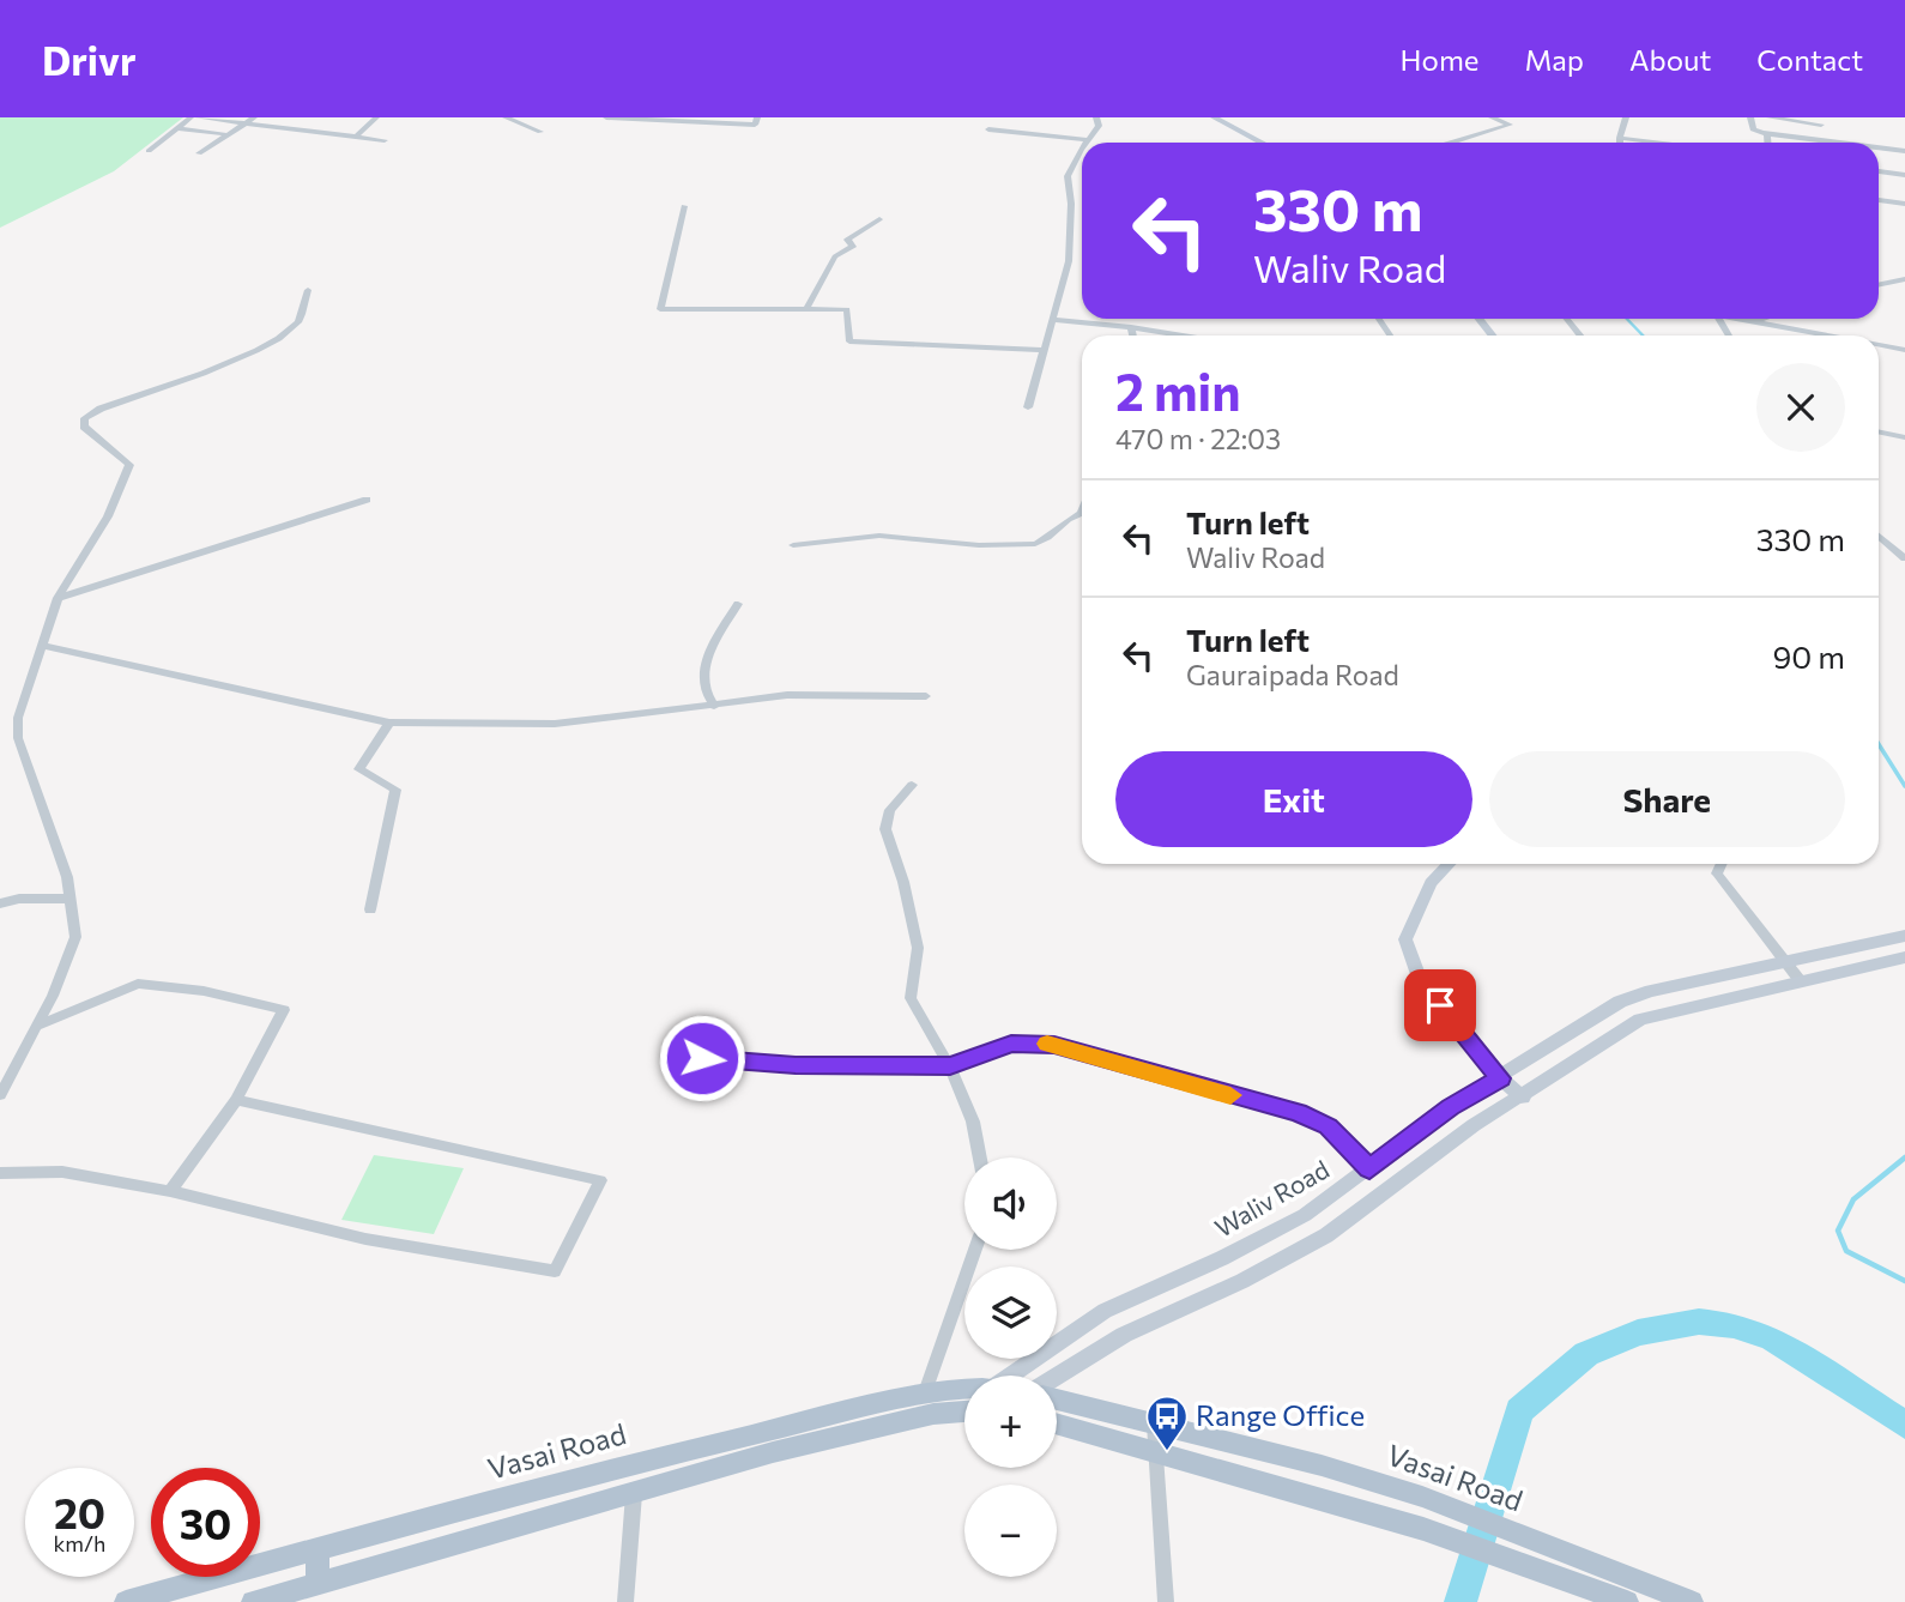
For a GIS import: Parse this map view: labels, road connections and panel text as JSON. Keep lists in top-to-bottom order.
{
  "streets": {
    "main road": ["Waliv Road", "Vasai Road"]
  },
  "places": {
    "bus stop": ["Range Office"]
  },
  "page": {
    "header": "Drivr",
    "nav": [
      "Home",
      "Map",
      "About",
      "Contact"
    ],
    "turn": ["330 m", "Waliv Road"],
    "heading": ["2 min", "470 m · 22:03"],
    "list": [
      {
        "name": "Turn left",
        "note": "Waliv Road",
        "value": "330 m"
      },
      {
        "name": "Turn left",
        "note": "Gauraipada Road",
        "value": "90 m"
      }
    ],
    "buttons": ["Exit", "Share"],
    "map_buttons": ["+", "−"],
    "speed": "20 km/h",
    "limit": "30"
  }
}
